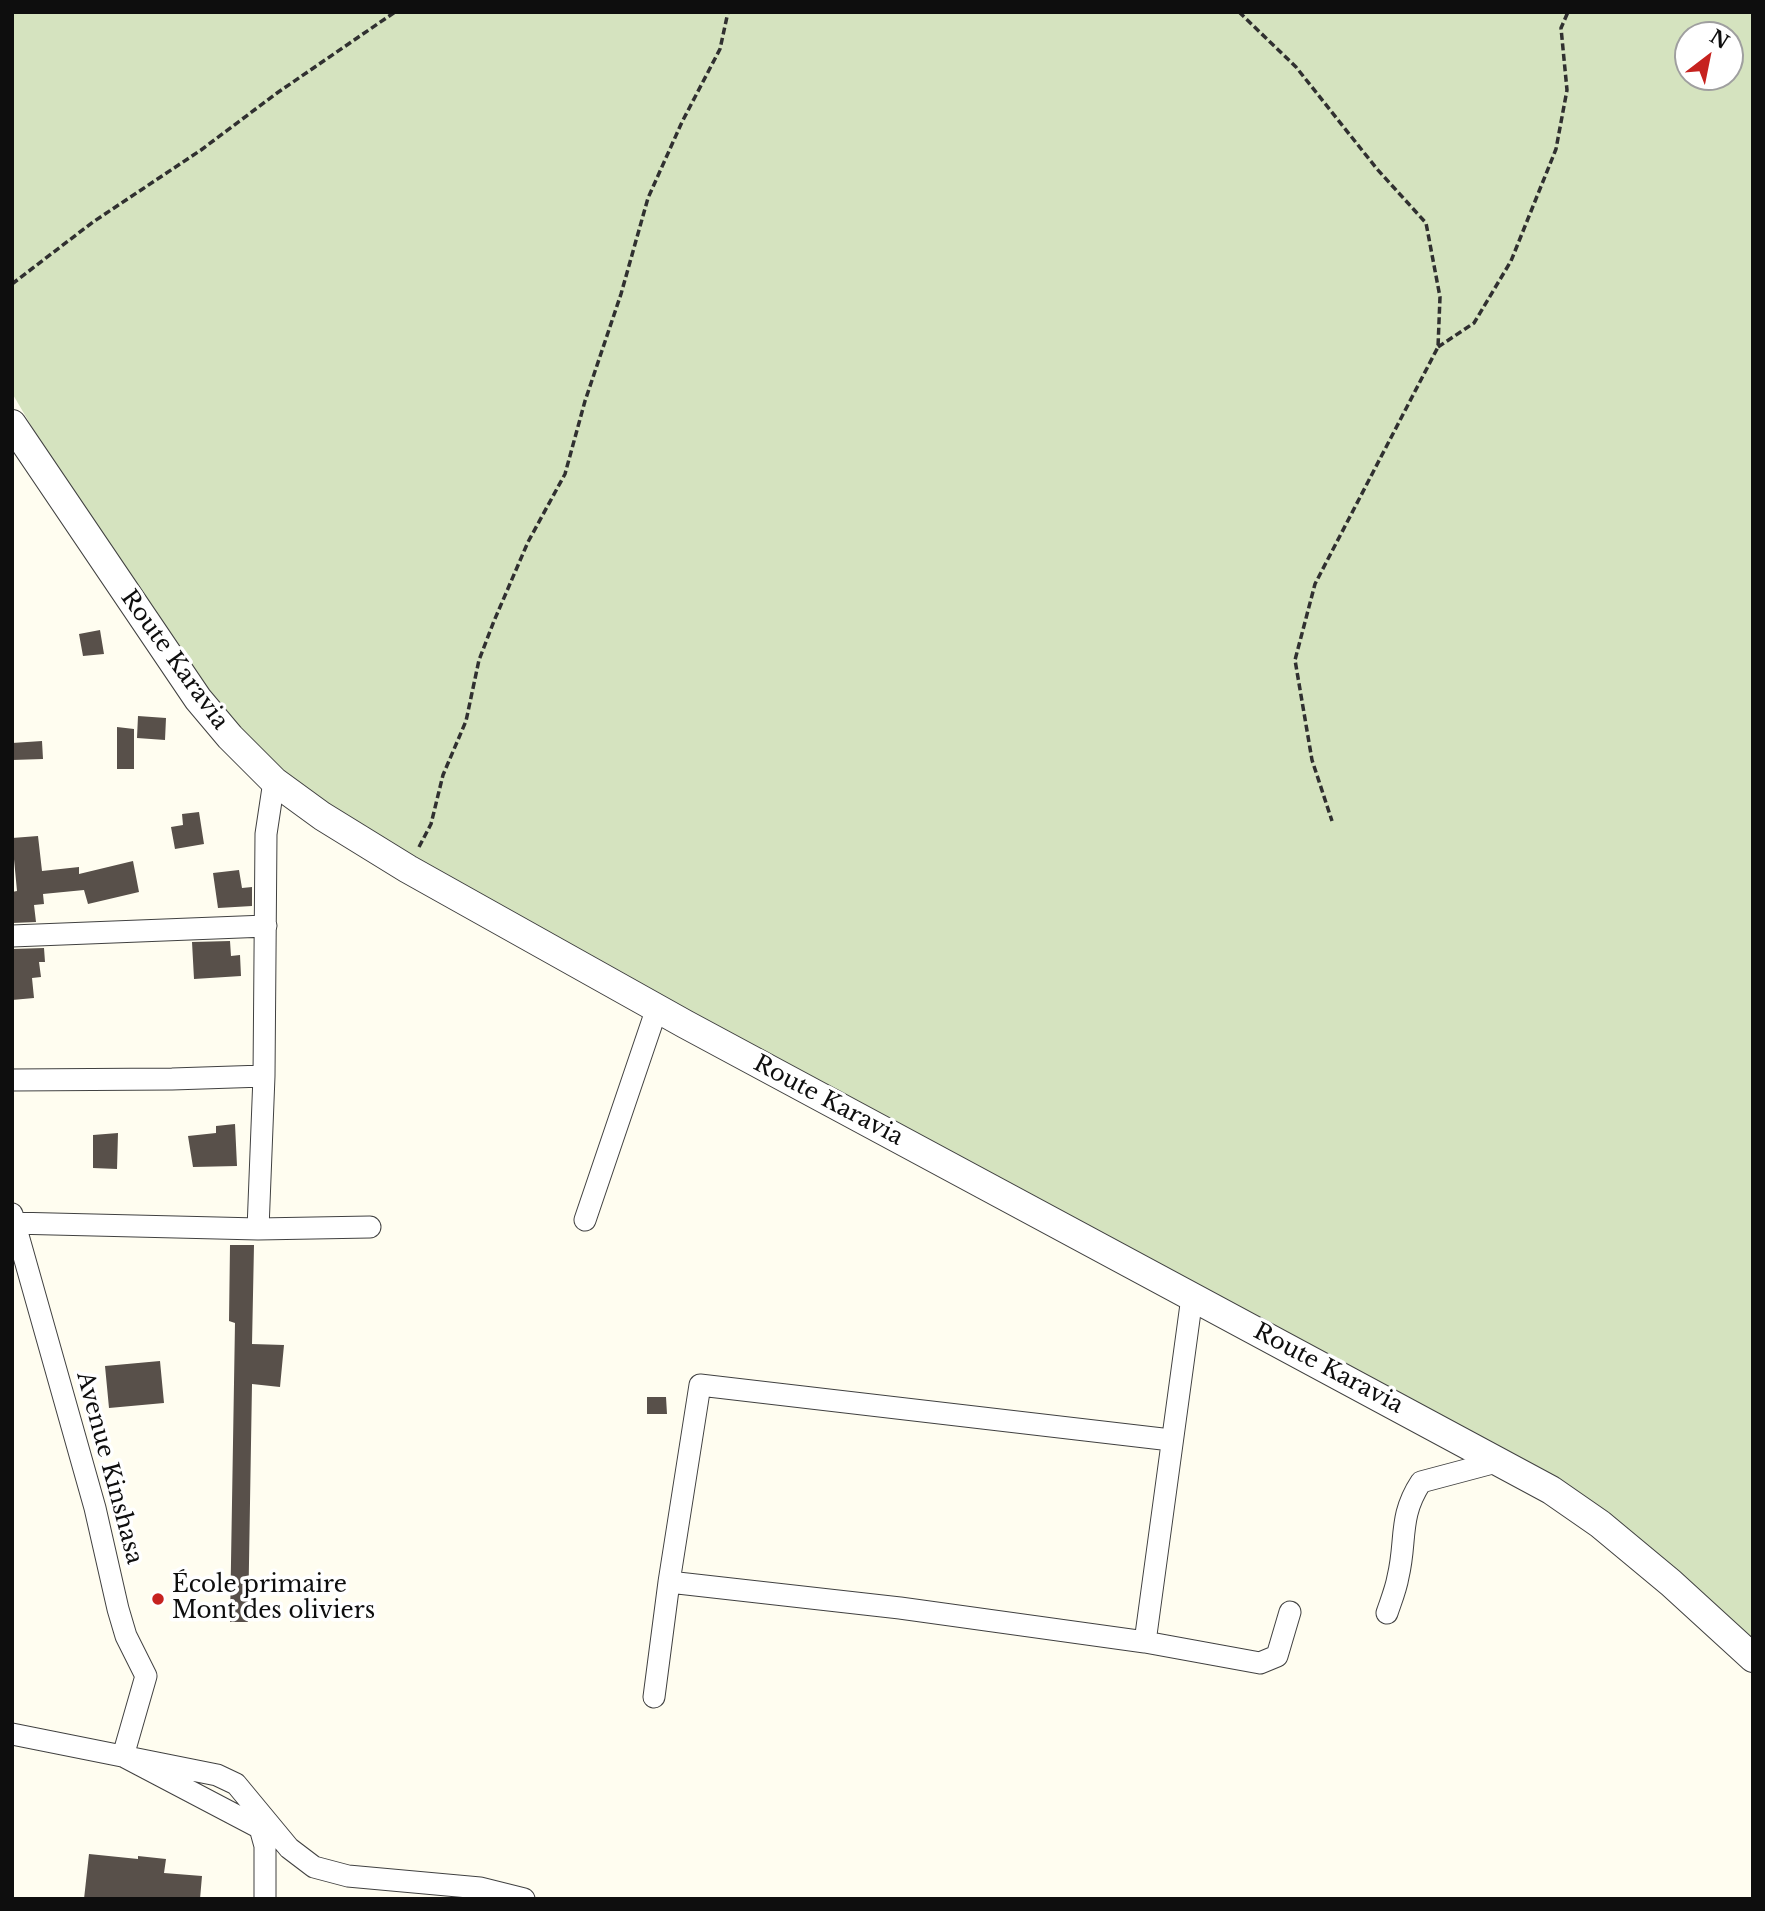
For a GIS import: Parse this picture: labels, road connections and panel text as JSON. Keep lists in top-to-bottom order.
{
  "streets": {
    "street": ["Route Karavia", "Avenue Kinshasa"]
  },
  "places": ["École primaire Mont des oliviers"],
  "north": "top right"
}
